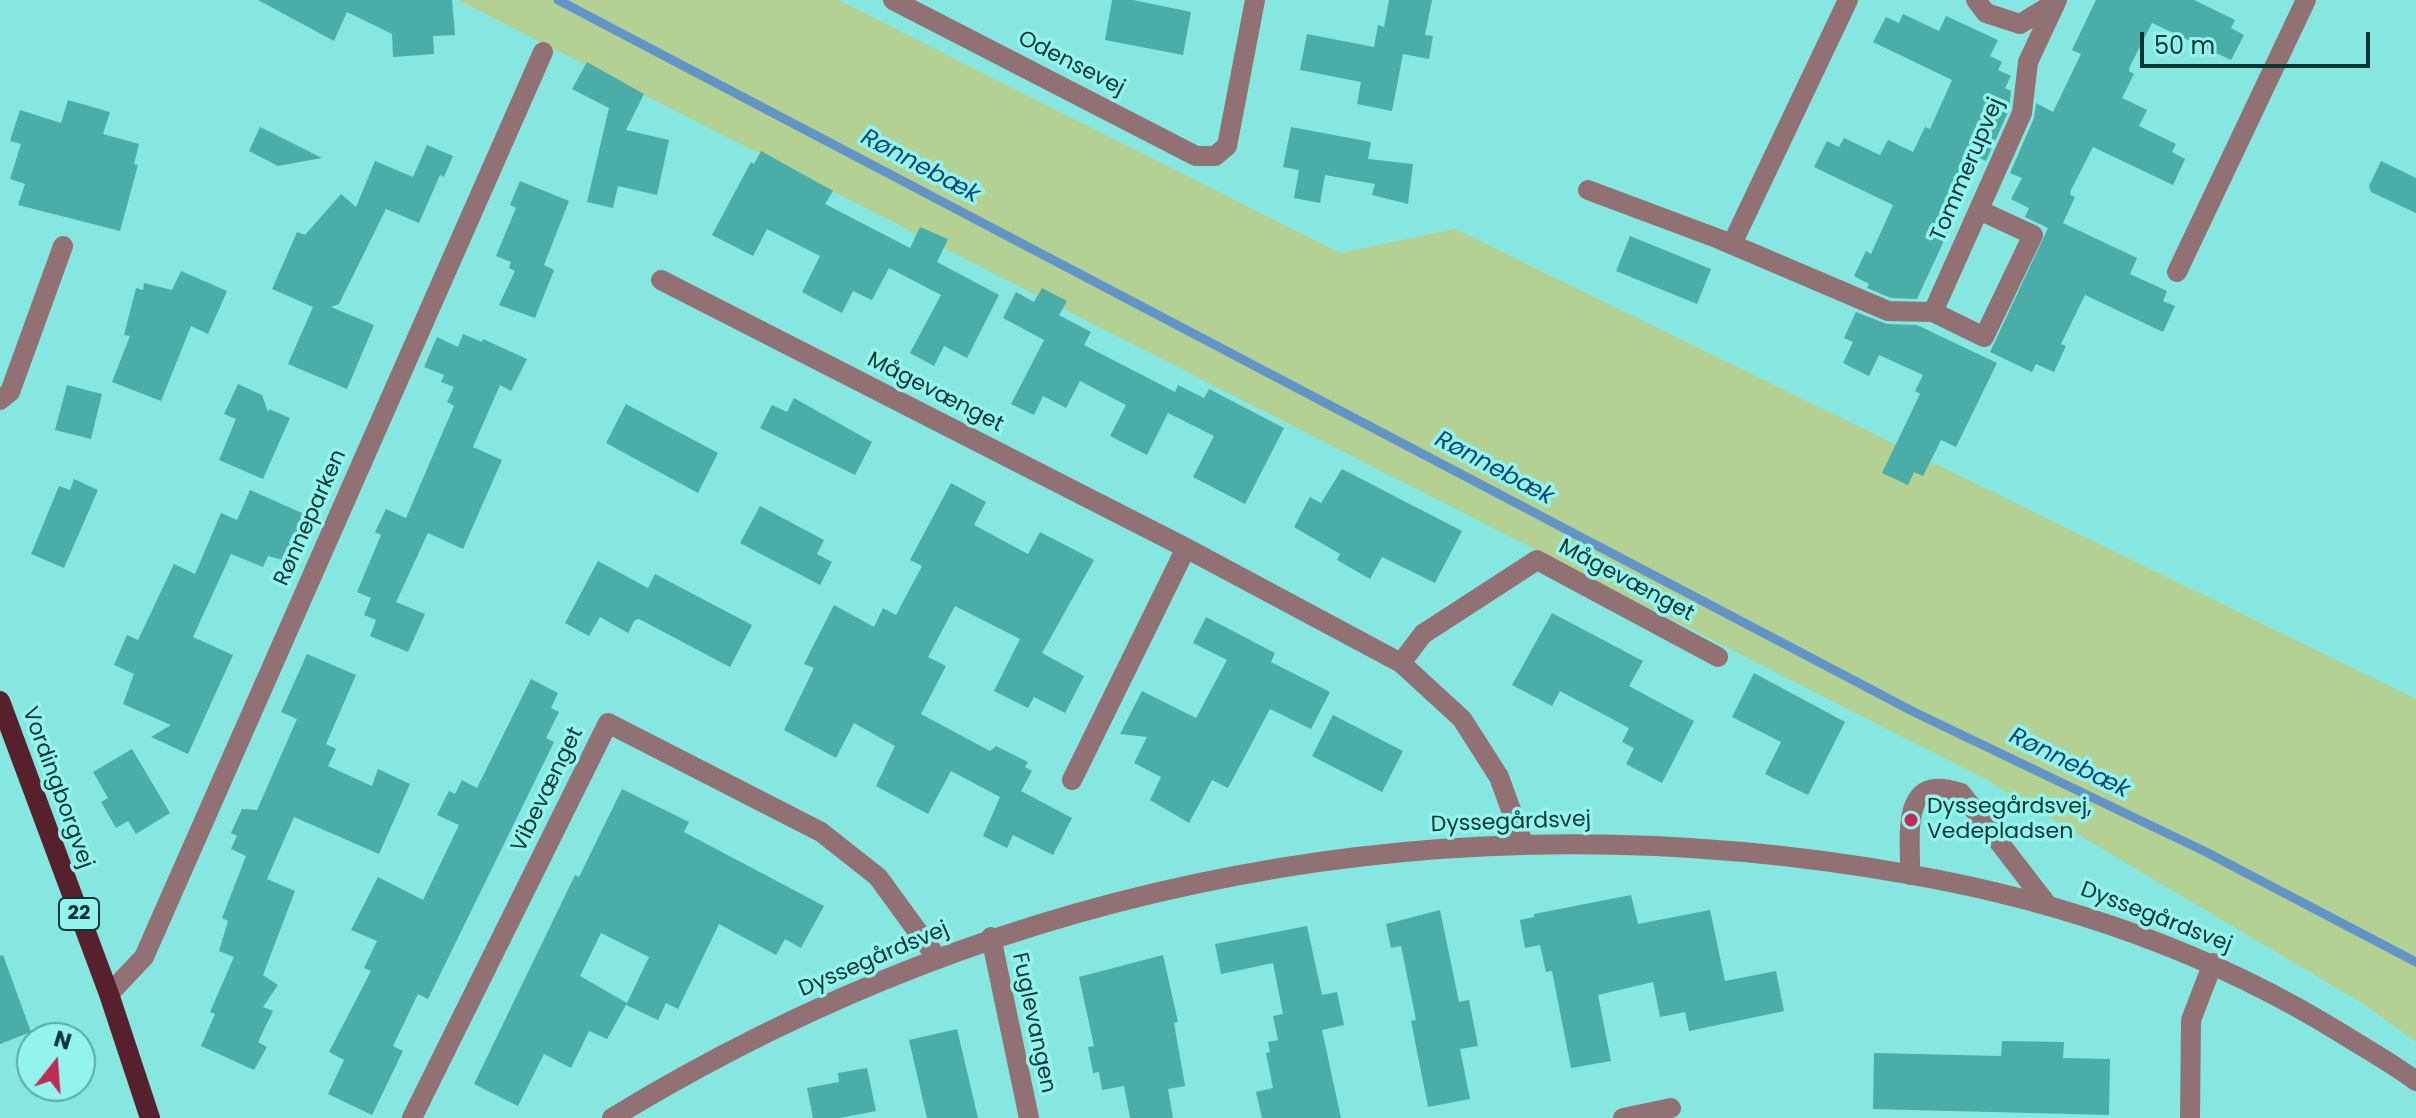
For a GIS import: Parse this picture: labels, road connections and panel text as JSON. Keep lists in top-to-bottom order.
{
  "streets": {
    "main road": ["Vordingborgvej", "22"],
    "street": [
      "Odensevej",
      "Tommerupvej",
      "Mågevænget",
      "Rønneparken",
      "Vibevænget",
      "Dyssegårdsvej",
      "Fuglevangen"
    ]
  },
  "crossings": [
    ["Mågevænget", "Dyssegårdsvej"],
    ["Rønneparken", "Vordingborgvej"],
    ["Vibevænget", "Dyssegårdsvej"],
    ["Dyssegårdsvej", "Fuglevangen"]
  ],
  "water": ["Rønnebæk"],
  "places": ["Dyssegårdsvej, Vedepladsen"],
  "scale_bar": "50 m",
  "north": "top"
}
